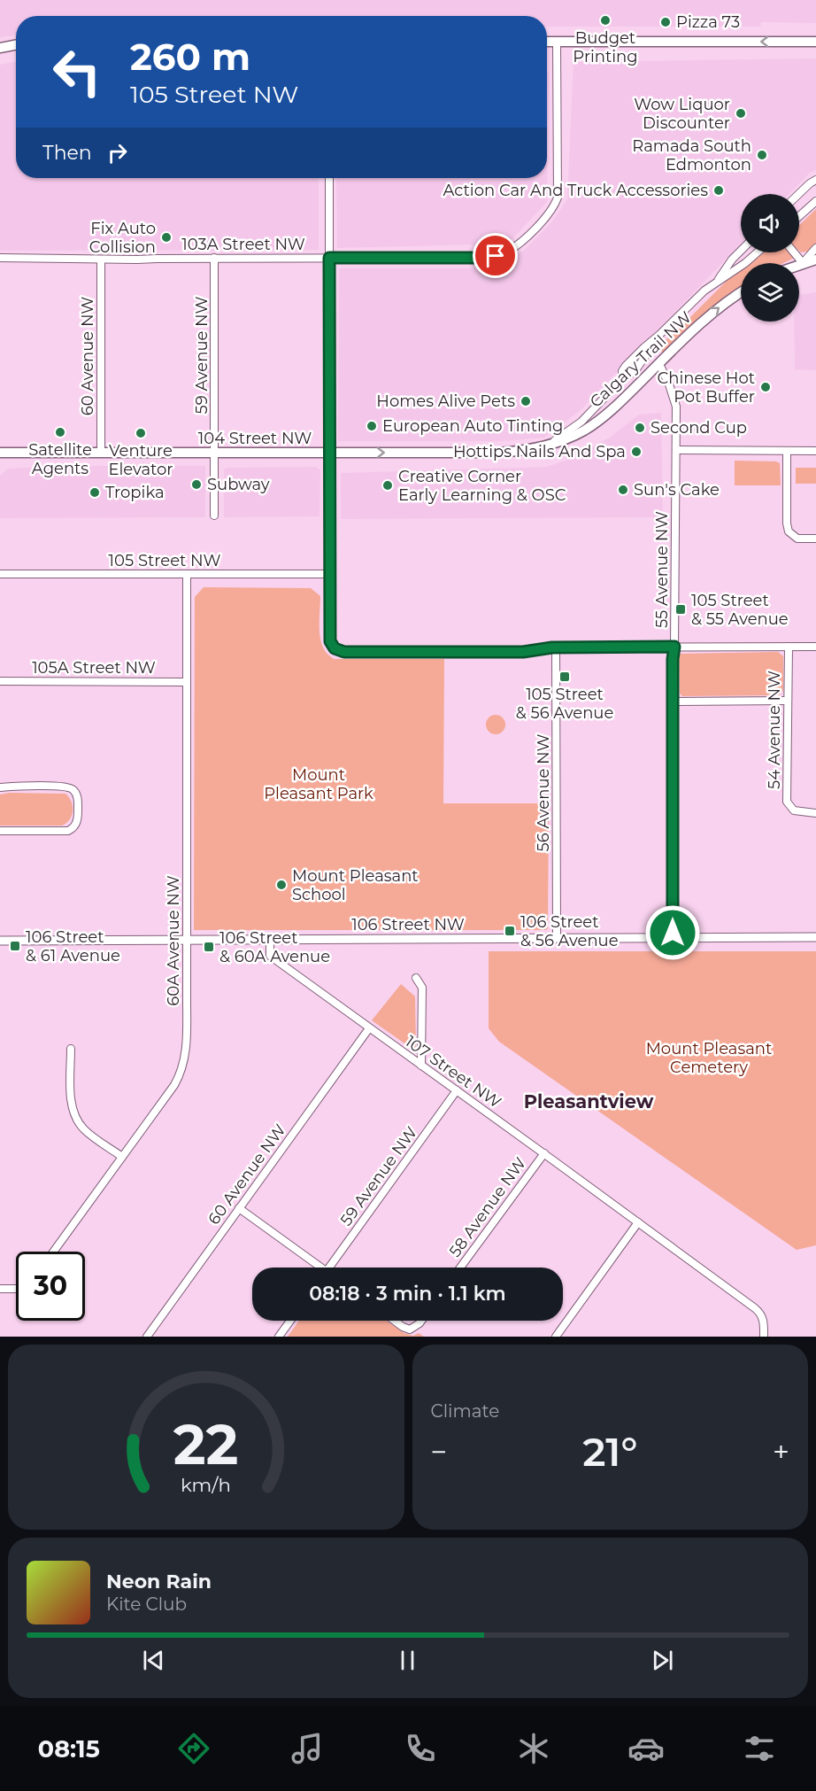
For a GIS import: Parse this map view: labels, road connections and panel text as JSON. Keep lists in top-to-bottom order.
{
  "streets": {
    "main road": ["Calgary Trail NW", "104 Street NW"],
    "street": [
      "103A Street NW",
      "59 Avenue NW",
      "60 Avenue NW",
      "105 Street NW",
      "55 Avenue NW",
      "105A Street NW",
      "54 Avenue NW",
      "56 Avenue NW",
      "106 Street NW",
      "60A Avenue NW",
      "107 Street NW",
      "58 Avenue NW"
    ]
  },
  "crossings": [
    ["103A Street NW", "59 Avenue NW"],
    ["103A Street NW", "60 Avenue NW"],
    ["59 Avenue NW", "104 Street NW"],
    ["59 Avenue NW", "107 Street NW"],
    ["60 Avenue NW", "104 Street NW"],
    ["60 Avenue NW", "107 Street NW"],
    ["Calgary Trail NW", "104 Street NW"],
    ["Calgary Trail NW", "55 Avenue NW"],
    ["105 Street NW", "60A Avenue NW"],
    ["55 Avenue NW", "106 Street NW"],
    ["105A Street NW", "60A Avenue NW"],
    ["56 Avenue NW", "106 Street NW"],
    ["106 Street NW", "60A Avenue NW"],
    ["106 Street NW", "107 Street NW"],
    ["107 Street NW", "58 Avenue NW"]
  ],
  "one_way": ["104 Street NW"],
  "districts": ["Pleasantview"],
  "parks": ["Mount Pleasant Park", "Mount Pleasant Cemetery"],
  "places": {
    "other": [
      "Budget Printing",
      "Pizza 73",
      "Wow Liquor Discounter",
      "Ramada South Edmonton",
      "Action Car And Truck Accessories",
      "Fix Auto Collision",
      "Chinese Hot Pot Buffer",
      "Homes Alive Pets",
      "European Auto Tinting",
      "Second Cup",
      "Satellite Agents",
      "Venture Elevator",
      "Hottips Nails And Spa",
      "Subway",
      "Creative Corner Early Learning & OSC",
      "Sun's Cake",
      "Tropika",
      "Mount Pleasant School"
    ],
    "transit": [
      "105 Street & 55 Avenue",
      "105 Street & 56 Avenue",
      "106 Street & 56 Avenue",
      "106 Street & 61 Avenue",
      "106 Street & 60A Avenue"
    ]
  },
  "page": {
    "turn": ["260 m", "105 Street NW"],
    "then": "Then",
    "limit": "30",
    "trip": "08:18 · 3 min · 1.1 km",
    "tile": "Climate",
    "heat": ["−", "21°", "+"],
    "song": ["Neon Rain", "Kite Club"],
    "tabs": "08:15",
    "gauge": ["22", "km/h"]
  }
}
